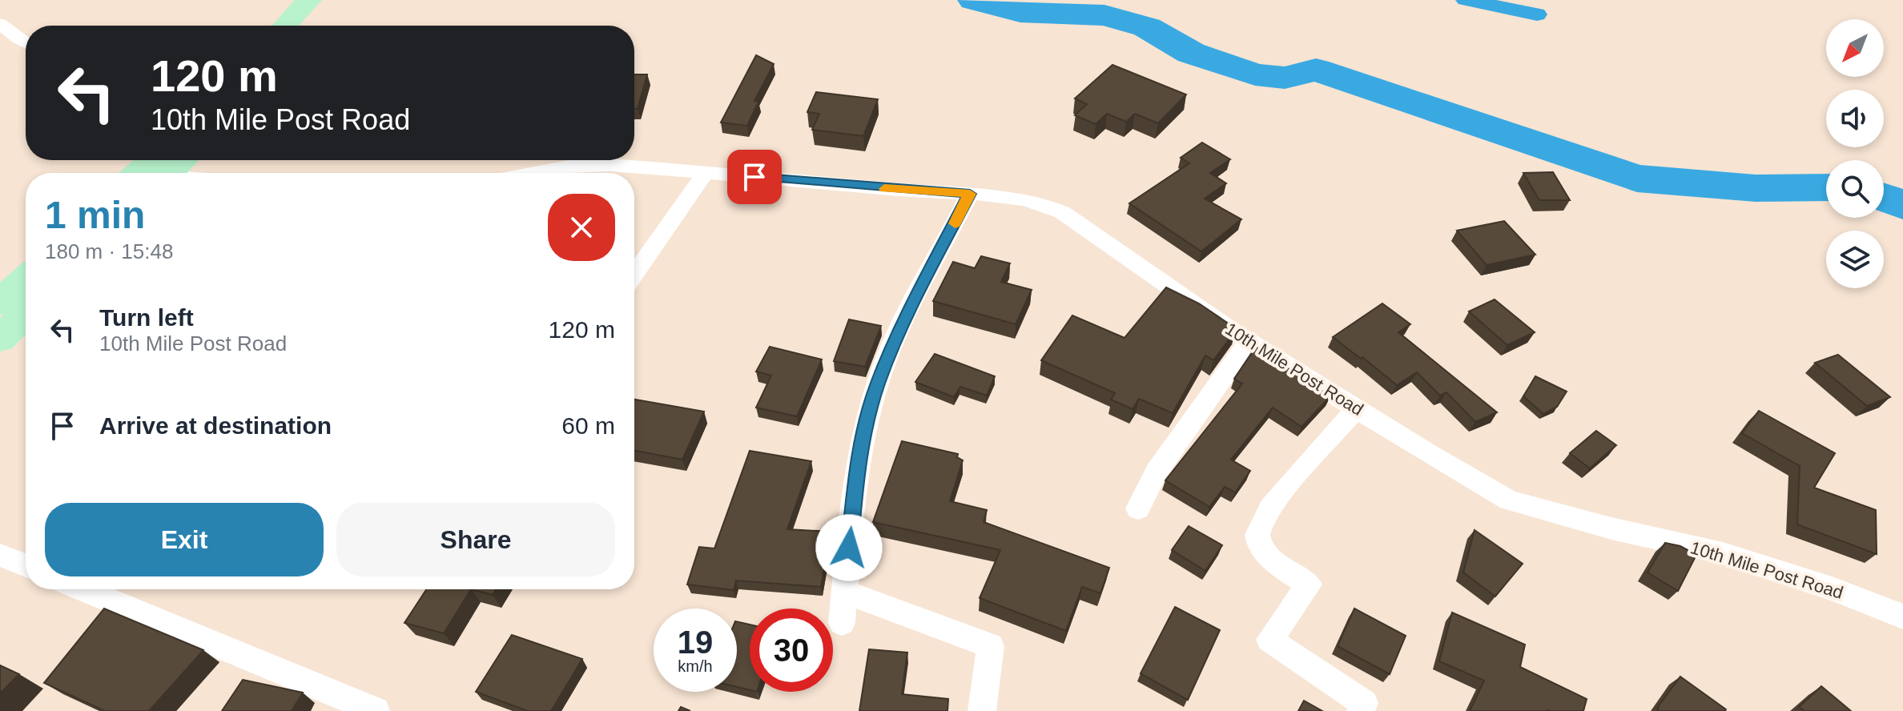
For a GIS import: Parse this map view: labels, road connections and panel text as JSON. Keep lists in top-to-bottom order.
{
  "streets": {
    "street": ["10th Mile Post Road"]
  },
  "north": "bottom left",
  "page": {
    "turn": ["120 m", "10th Mile Post Road"],
    "heading": ["1 min", "180 m · 15:48"],
    "list": [
      {
        "name": "Turn left",
        "note": "10th Mile Post Road",
        "value": "120 m"
      },
      {
        "name": "Arrive at destination",
        "value": "60 m"
      }
    ],
    "buttons": ["Exit", "Share"],
    "speed": "19 km/h",
    "limit": "30"
  }
}
